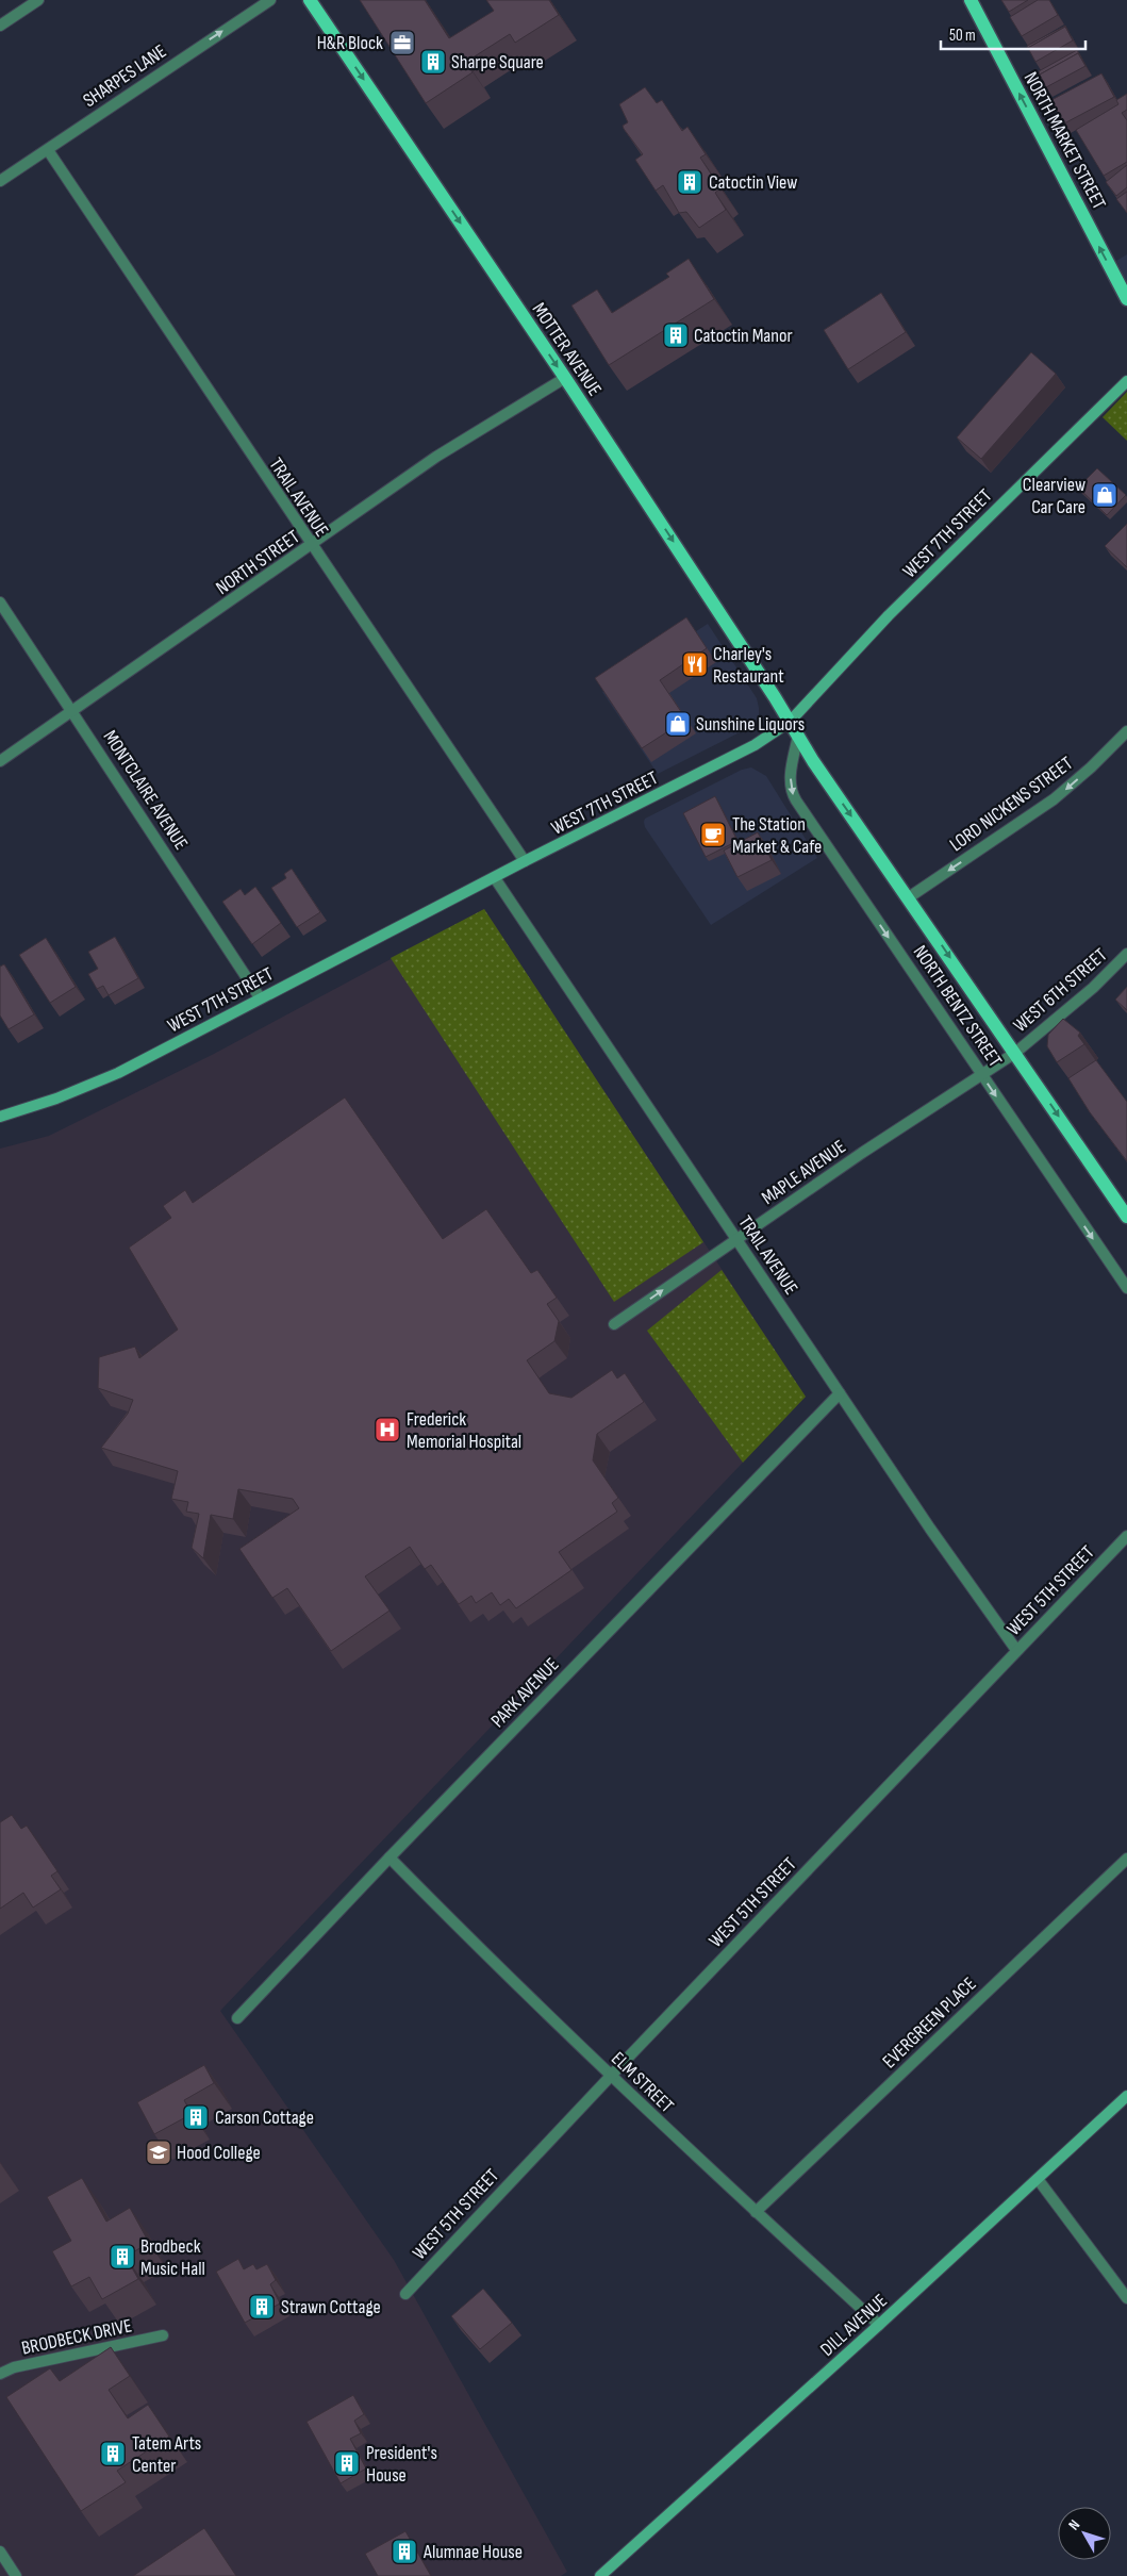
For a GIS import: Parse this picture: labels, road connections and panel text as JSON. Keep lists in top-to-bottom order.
{
  "streets": {
    "main road": [
      "NORTH MARKET STREET",
      "MOTTER AVENUE",
      "WEST 7TH STREET",
      "NORTH BENTZ STREET",
      "DILL AVENUE"
    ],
    "street": [
      "SHARPES LANE",
      "TRAIL AVENUE",
      "NORTH STREET",
      "MONTCLAIRE AVENUE",
      "LORD NICKENS STREET",
      "WEST 6TH STREET",
      "MAPLE AVENUE",
      "WEST 5TH STREET",
      "PARK AVENUE",
      "EVERGREEN PLACE",
      "ELM STREET",
      "BRODBECK DRIVE"
    ]
  },
  "crossings": [
    ["SHARPES LANE", "TRAIL AVENUE"],
    ["MOTTER AVENUE", "WEST 7TH STREET"],
    ["MOTTER AVENUE", "NORTH STREET"],
    ["MOTTER AVENUE", "NORTH BENTZ STREET"],
    ["TRAIL AVENUE", "WEST 7TH STREET"],
    ["TRAIL AVENUE", "NORTH STREET"],
    ["TRAIL AVENUE", "MAPLE AVENUE"],
    ["TRAIL AVENUE", "WEST 5TH STREET"],
    ["TRAIL AVENUE", "PARK AVENUE"],
    ["WEST 7TH STREET", "MONTCLAIRE AVENUE"],
    ["WEST 7TH STREET", "NORTH BENTZ STREET"],
    ["NORTH STREET", "MONTCLAIRE AVENUE"],
    ["LORD NICKENS STREET", "NORTH BENTZ STREET"],
    ["WEST 6TH STREET", "NORTH BENTZ STREET"],
    ["WEST 6TH STREET", "MAPLE AVENUE"],
    ["NORTH BENTZ STREET", "MAPLE AVENUE"],
    ["WEST 5TH STREET", "ELM STREET"],
    ["PARK AVENUE", "ELM STREET"],
    ["EVERGREEN PLACE", "ELM STREET"],
    ["ELM STREET", "DILL AVENUE"]
  ],
  "one_way": [
    "SHARPES LANE",
    "NORTH MARKET STREET",
    "MOTTER AVENUE",
    "LORD NICKENS STREET",
    "NORTH BENTZ STREET"
  ],
  "places": {
    "office": ["H&R Block"],
    "building": [
      "Sharpe Square",
      "Catoctin View",
      "Catoctin Manor",
      "Carson Cottage",
      "Brodbeck Music Hall",
      "Strawn Cottage",
      "Tatem Arts Center",
      "President's House",
      "Alumnae House"
    ],
    "shop": ["Clearview Car Care", "Sunshine Liquors"],
    "restaurant": ["Charley's Restaurant"],
    "cafe": ["The Station Market & Cafe"],
    "hospital": ["Frederick Memorial Hospital"],
    "school or university": ["Hood College"]
  },
  "scale_bar": "50 m",
  "north": "top left"
}
